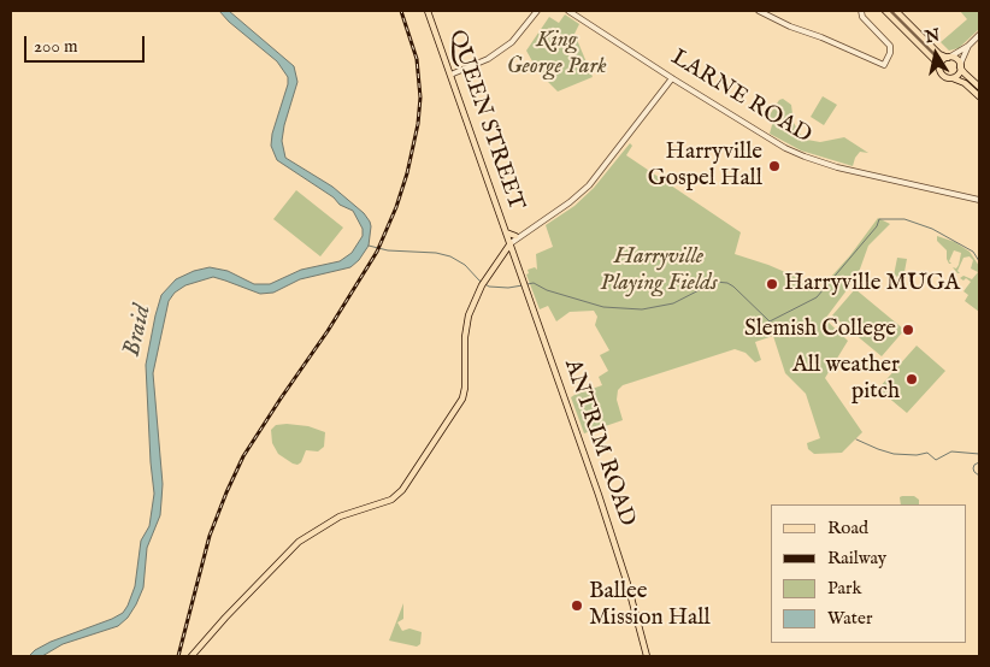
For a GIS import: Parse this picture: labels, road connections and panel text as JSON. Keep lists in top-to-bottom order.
{
  "streets": {
    "main road": ["QUEEN STREET", "ANTRIM ROAD"],
    "street": ["LARNE ROAD"]
  },
  "crossings": [
    ["QUEEN STREET", "ANTRIM ROAD"]
  ],
  "water": ["Braid"],
  "parks": ["King George Park", "Harryville Playing Fields"],
  "places": [
    "Harryville Gospel Hall",
    "Harryville MUGA",
    "Slemish College",
    "All weather pitch",
    "Ballee Mission Hall"
  ],
  "legend": [
    "Road",
    "Railway",
    "Park",
    "Water"
  ],
  "scale_bar": "200 m",
  "north": "top"
}
